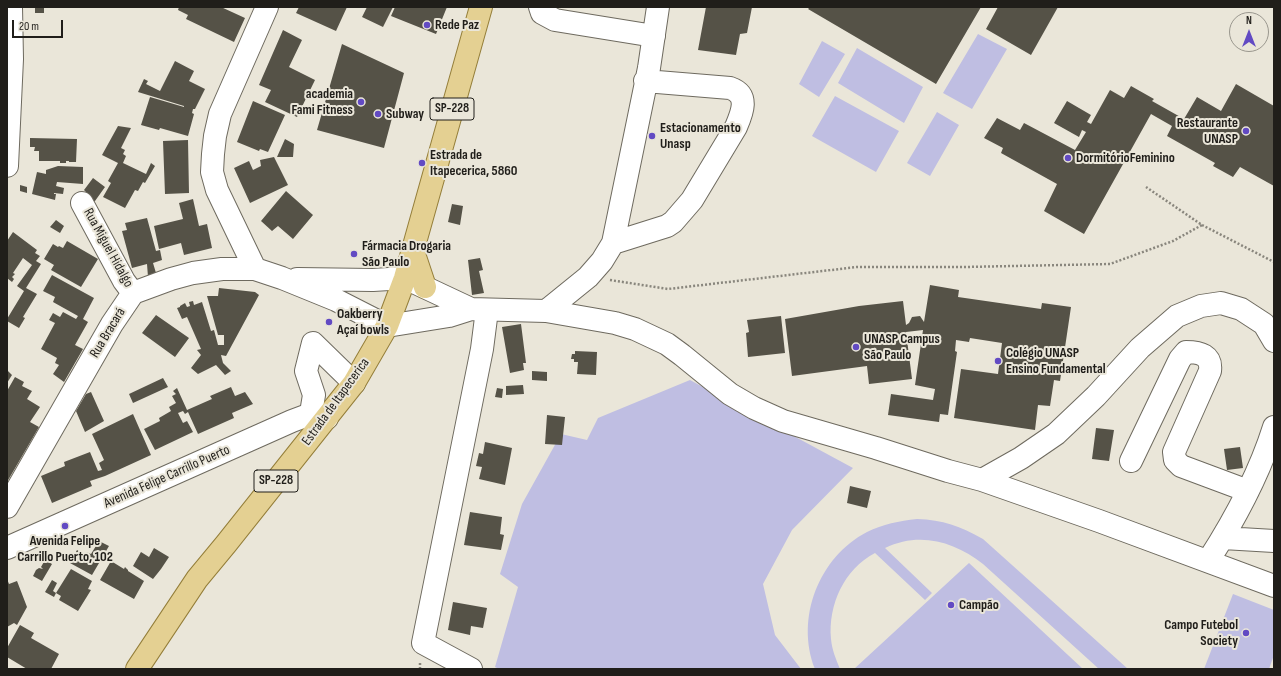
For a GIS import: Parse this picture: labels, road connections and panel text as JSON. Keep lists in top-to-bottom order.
{
  "streets": {
    "main road": ["SP-228", "Estrada de Itapecerica"],
    "street": ["Rua Miguel Hidalgo", "Rua Bracará", "Avenida Felipe Carrillo Puerto"]
  },
  "crossings": [
    ["Rua Miguel Hidalgo", "Rua Bracará"],
    ["Rua Bracará", "Estrada de Itapecerica"],
    ["Estrada de Itapecerica", "Avenida Felipe Carrillo Puerto"]
  ],
  "places": [
    "Rede Paz",
    "academia Fami Fitness",
    "Subway",
    "Restaurante UNASP",
    "Estacionamento Unasp",
    "DormitórioFeminino",
    "Estrada de Itapecerica, 5860",
    "Fármacia Drogaria São Paulo",
    "Oakberry Açaí bowls",
    "UNASP Campus São Paulo",
    "Colégio UNASP Ensino Fundamental",
    "Avenida Felipe Carrillo Puerto, 102",
    "Campão",
    "Campo Futebol Society"
  ],
  "scale_bar": "20 m",
  "north": "top"
}
